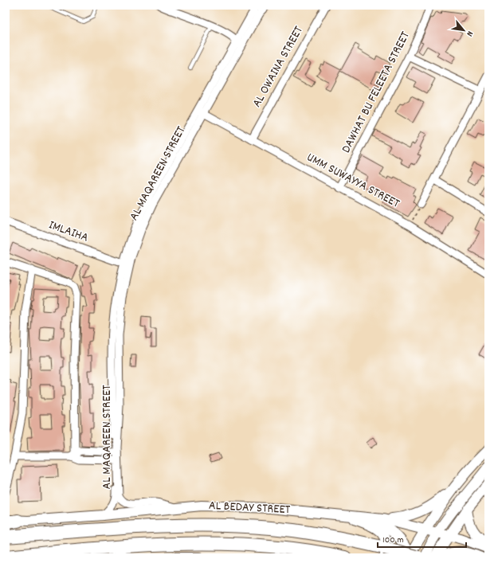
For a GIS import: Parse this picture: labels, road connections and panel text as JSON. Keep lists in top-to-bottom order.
{
  "streets": {
    "highway": ["AL BEDAY STREET"],
    "street": [
      "AL OWAINA STREET",
      "DAWHAT BU FELEETA STREET",
      "AL MAQAREEN STREET",
      "UMM SUWAYYA STREET",
      "IMLAIHA"
    ]
  },
  "crossings": [
    ["AL OWAINA STREET", "UMM SUWAYYA STREET"],
    ["DAWHAT BU FELEETA STREET", "UMM SUWAYYA STREET"],
    ["AL MAQAREEN STREET", "UMM SUWAYYA STREET"],
    ["AL MAQAREEN STREET", "IMLAIHA"],
    ["AL MAQAREEN STREET", "AL BEDAY STREET"]
  ],
  "scale_bar": "100 m",
  "north": "bottom right"
}
